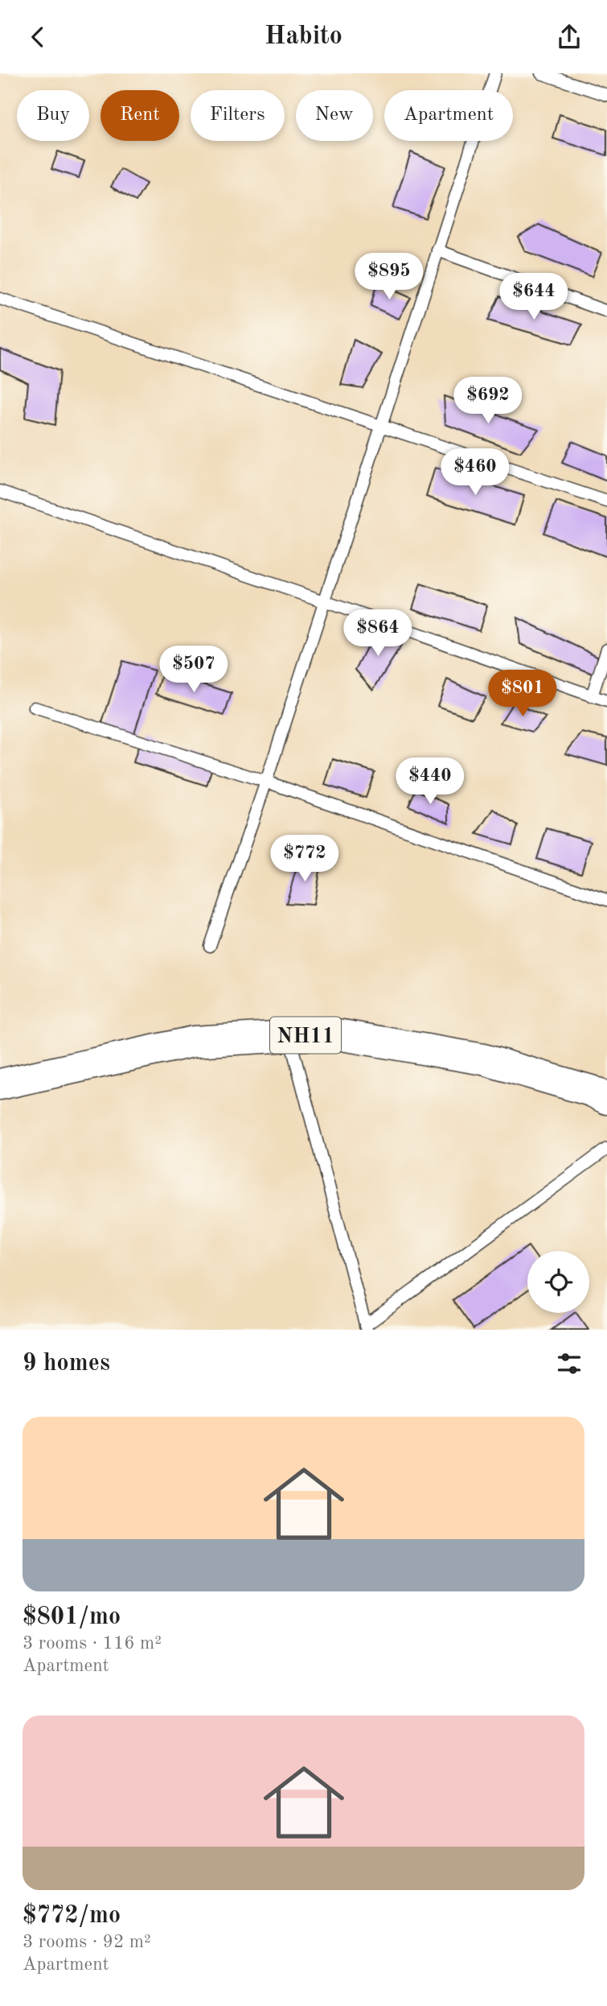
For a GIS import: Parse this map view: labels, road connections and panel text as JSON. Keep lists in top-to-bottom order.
{
  "streets": {
    "highway": ["NH11"]
  },
  "page": {
    "header": "Habito",
    "chip": [
      "Buy",
      "Rent",
      "Filters",
      "New",
      "Apartment"
    ],
    "price": [
      "$895",
      "$644",
      "$692",
      "$460",
      "$864",
      "$507",
      "$801",
      "$440",
      "$772"
    ],
    "heading": "9 homes",
    "list": [
      {
        "name": "$801/mo",
        "note": "3 rooms · 116 m² · Apartment"
      },
      {
        "name": "$772/mo",
        "note": "3 rooms · 92 m² · Apartment"
      }
    ]
  }
}
